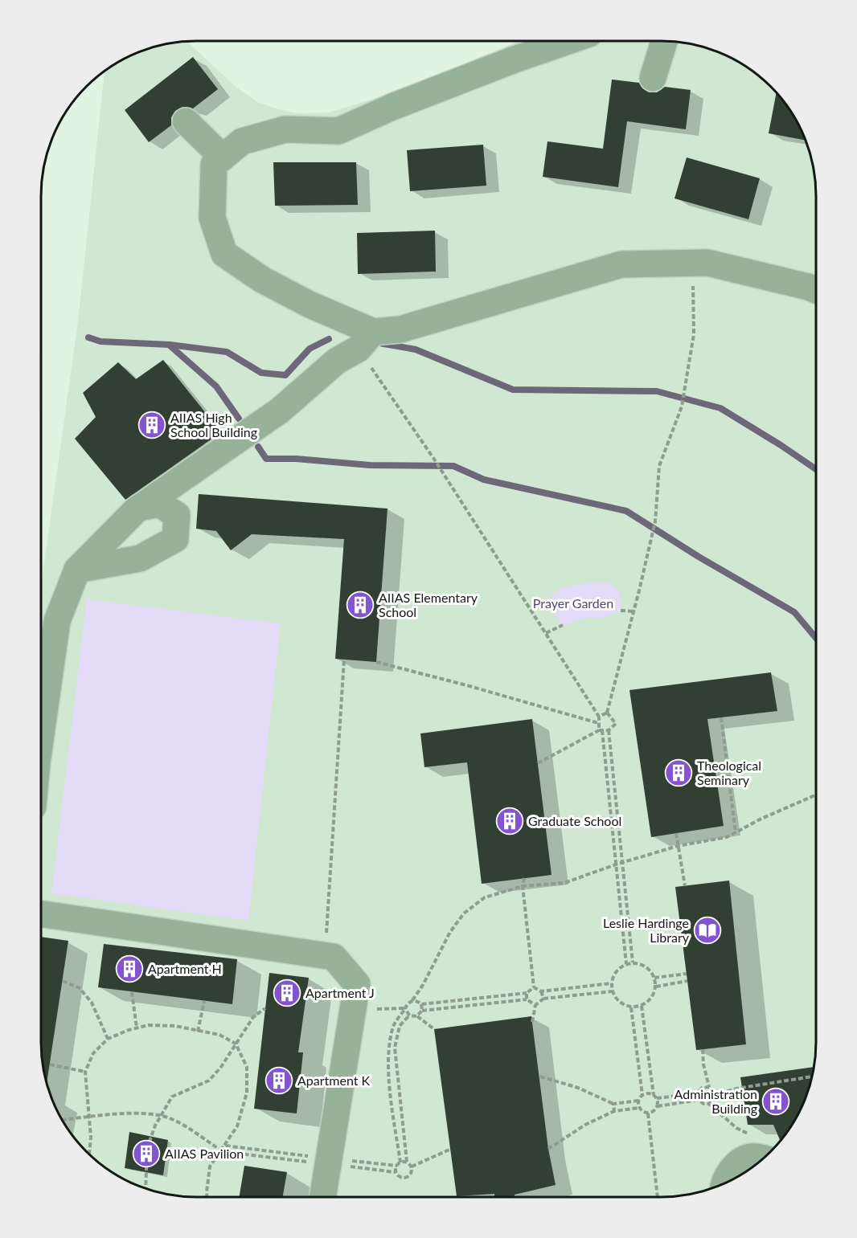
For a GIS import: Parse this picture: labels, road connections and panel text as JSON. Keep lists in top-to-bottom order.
{
  "parks": ["Prayer Garden"],
  "places": {
    "building": [
      "AIIAS High School Building",
      "AIIAS Elementary School",
      "Theological Seminary",
      "Graduate School",
      "Apartment H",
      "Apartment J",
      "Apartment K",
      "Administration Building",
      "AIIAS Pavilion"
    ],
    "library": ["Leslie Hardinge Library"]
  }
}
